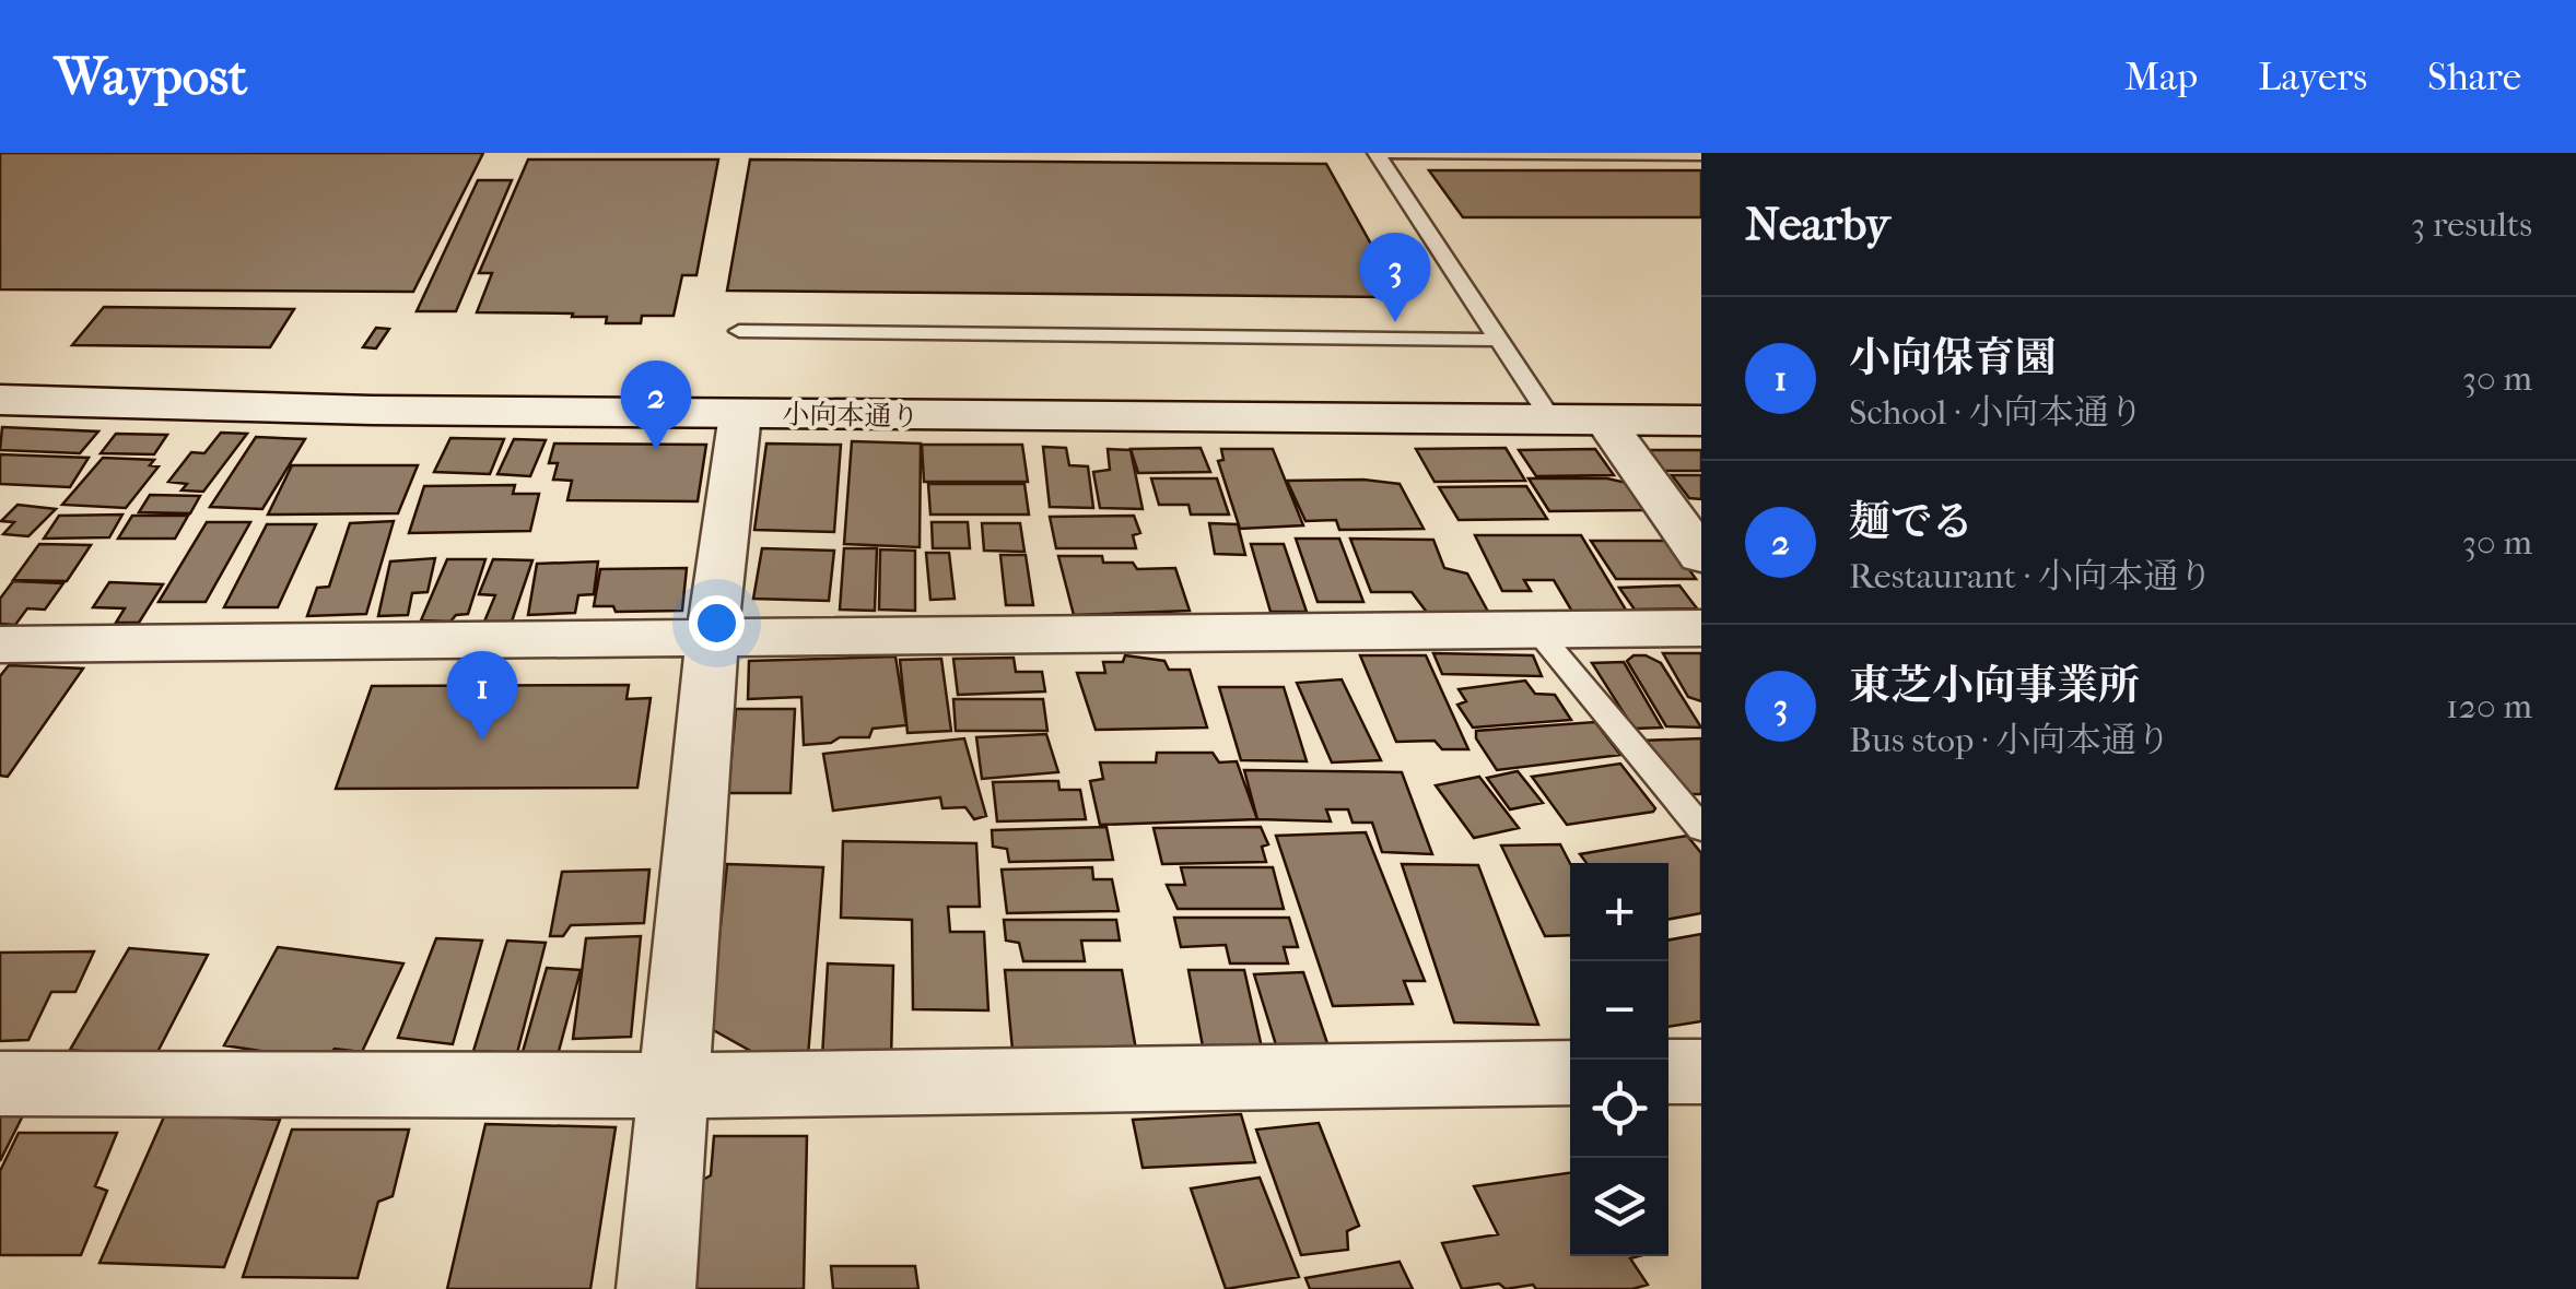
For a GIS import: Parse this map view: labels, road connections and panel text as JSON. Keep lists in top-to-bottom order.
{
  "streets": {
    "street": ["小向本通り"]
  },
  "page": {
    "header": "Waypost",
    "nav": ["Map", "Layers", "Share"],
    "heading": ["Nearby", "3 results"],
    "pins": ["3", "2", "1"],
    "list": [
      {
        "mark": "1",
        "name": "小向保育園",
        "note": "School · 小向本通り",
        "value": "30 m"
      },
      {
        "mark": "2",
        "name": "麺でる",
        "note": "Restaurant · 小向本通り",
        "value": "30 m"
      },
      {
        "mark": "3",
        "name": "東芝小向事業所",
        "note": "Bus stop · 小向本通り",
        "value": "120 m"
      }
    ],
    "map_buttons": ["+", "−"]
  }
}
